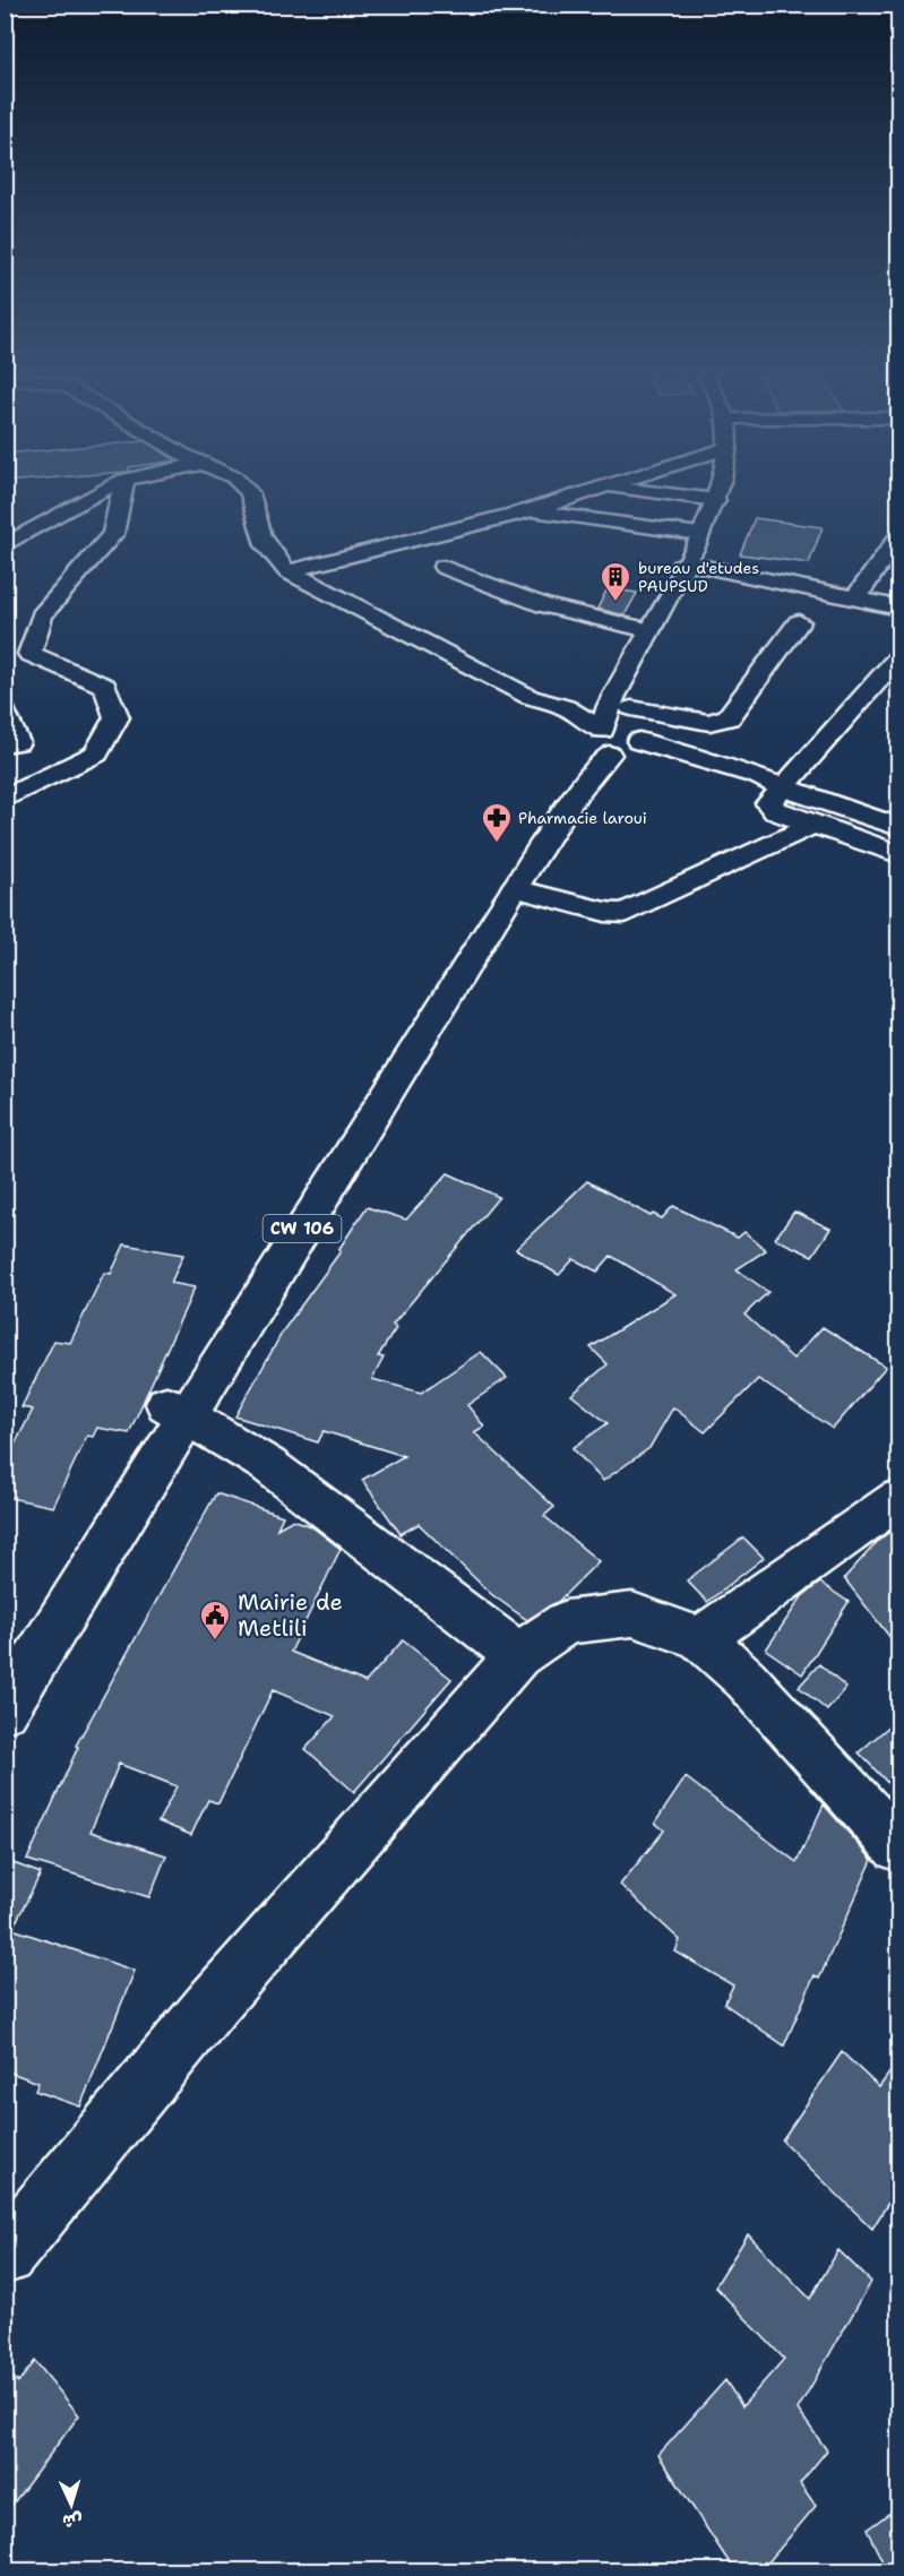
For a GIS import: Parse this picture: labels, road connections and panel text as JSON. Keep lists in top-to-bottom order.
{
  "streets": {
    "street": ["CW 106"]
  },
  "places": {
    "building": ["bureau d'etudes PAUPSUD"],
    "pharmacy": ["Pharmacie laroui"],
    "public building": ["Mairie de Metlili"]
  },
  "north": "bottom"
}
